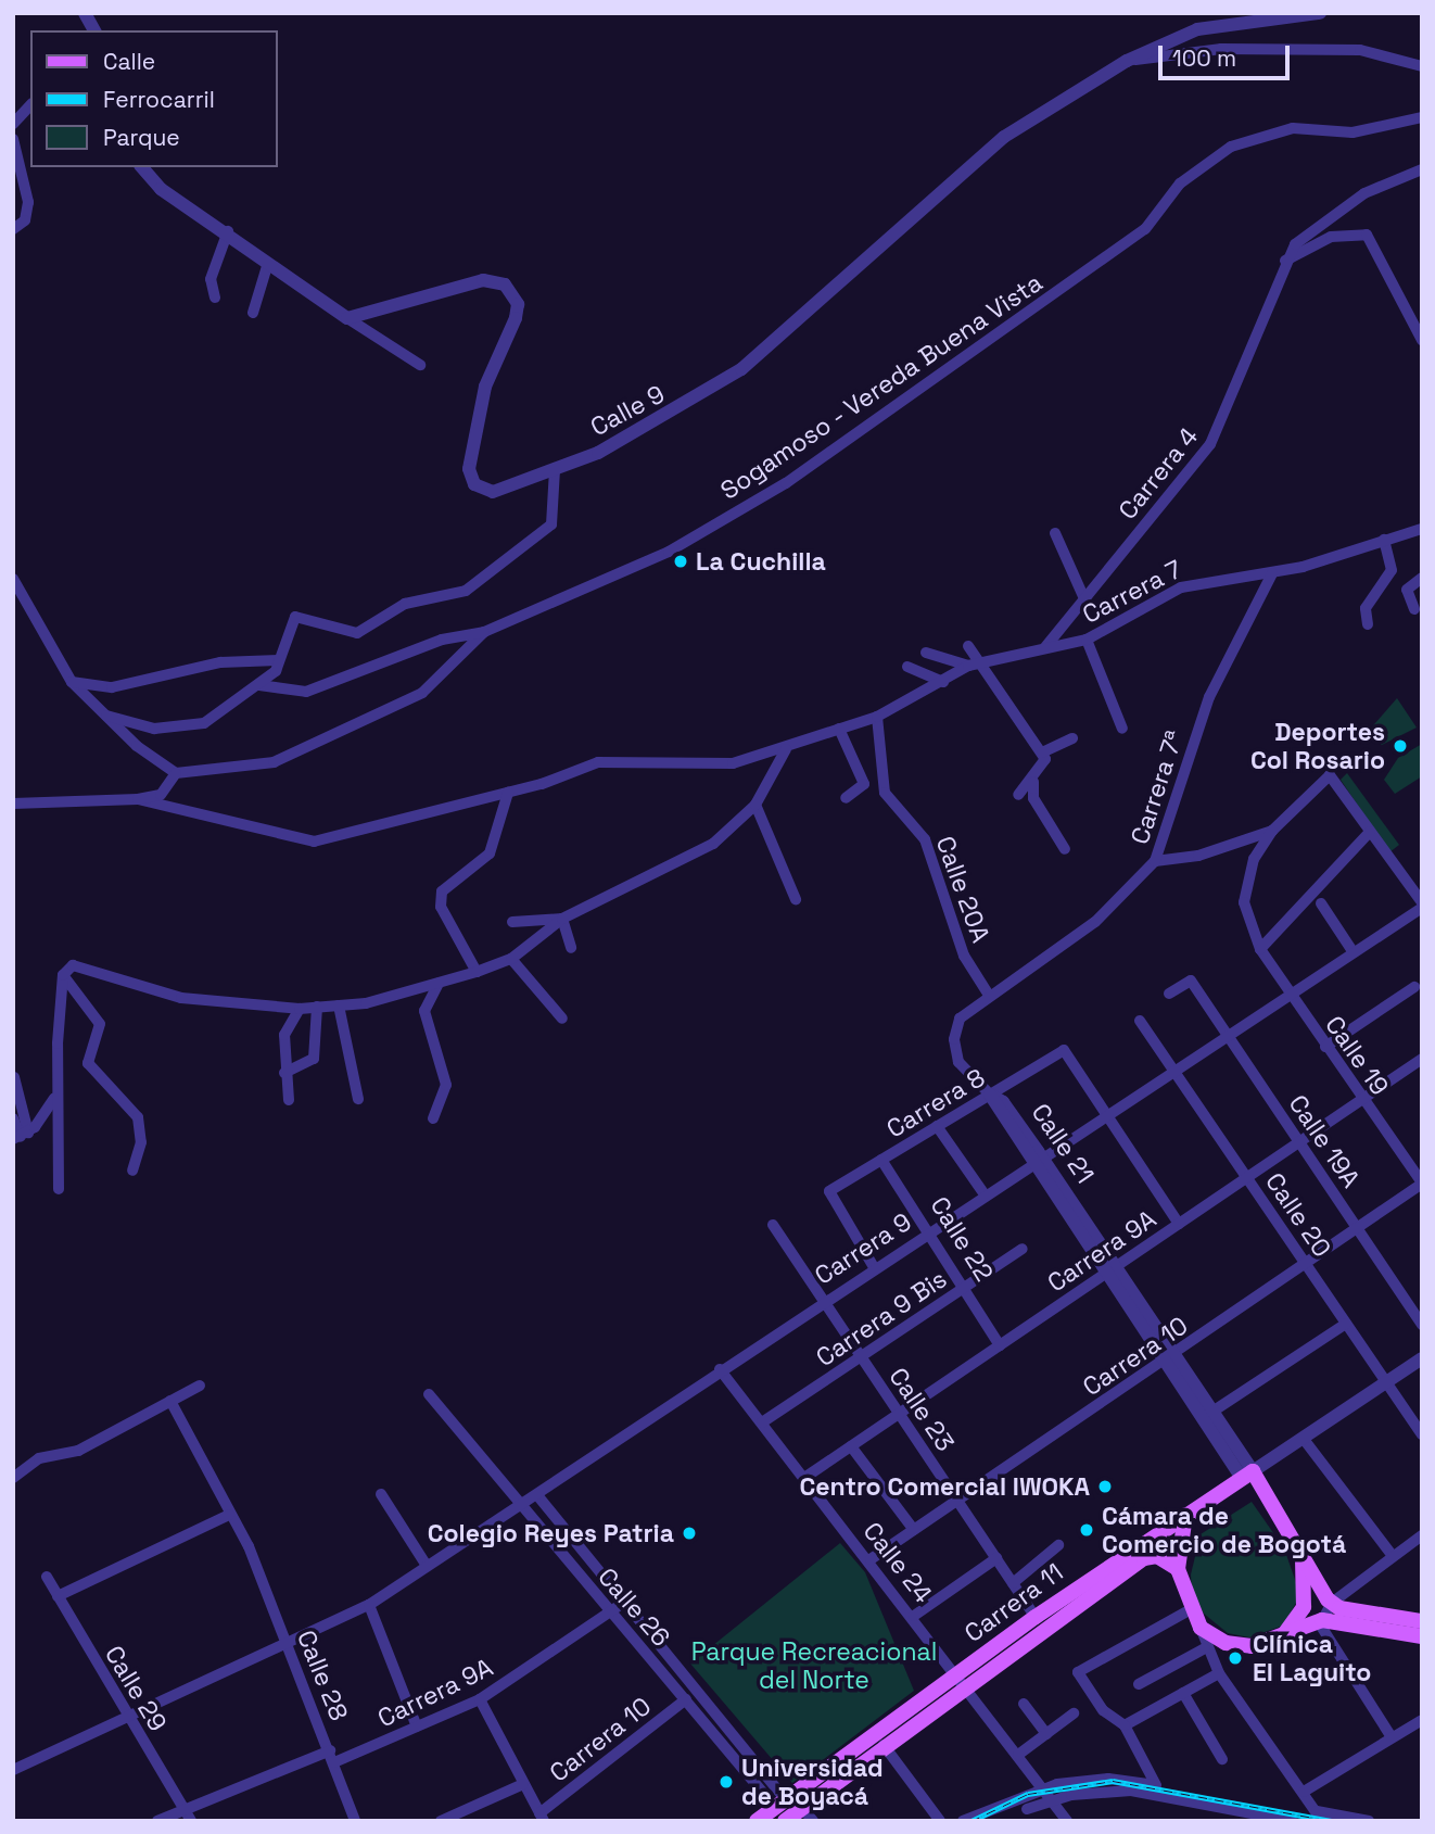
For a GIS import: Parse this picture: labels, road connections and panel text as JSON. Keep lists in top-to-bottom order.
{
  "streets": {
    "main road": ["Calle 21", "Carrera 11"],
    "street": [
      "Sogamoso - Vereda Buena Vista",
      "Calle 9",
      "Carrera 4",
      "Carrera 7",
      "Carrera 7ª",
      "Calle 20A",
      "Calle 19",
      "Carrera 8",
      "Calle 19A",
      "Calle 20",
      "Calle 22",
      "Carrera 9",
      "Carrera 9A",
      "Carrera 9 Bis",
      "Carrera 10",
      "Calle 23",
      "Calle 24",
      "Calle 26",
      "Calle 28",
      "Calle 29"
    ]
  },
  "crossings": [
    ["Carrera 4", "Carrera 7"],
    ["Carrera 7", "Carrera 7ª"],
    ["Carrera 7", "Calle 20A"],
    ["Carrera 7ª", "Calle 20A"],
    ["Carrera 7ª", "Carrera 8"],
    ["Carrera 7ª", "Calle 21"],
    ["Calle 19", "Carrera 9"],
    ["Calle 19", "Carrera 9A"],
    ["Calle 19", "Carrera 10"],
    ["Carrera 8", "Calle 21"],
    ["Carrera 8", "Calle 22"],
    ["Carrera 8", "Carrera 9"],
    ["Calle 19A", "Carrera 9"],
    ["Calle 19A", "Carrera 9A"],
    ["Calle 19A", "Carrera 10"],
    ["Calle 21", "Carrera 9"],
    ["Calle 21", "Carrera 9A"],
    ["Calle 21", "Carrera 10"],
    ["Calle 21", "Carrera 11"],
    ["Calle 20", "Carrera 9"],
    ["Calle 20", "Carrera 9A"],
    ["Calle 20", "Carrera 10"],
    ["Calle 20", "Carrera 11"],
    ["Calle 22", "Carrera 9"],
    ["Calle 22", "Carrera 9A"],
    ["Calle 22", "Carrera 9 Bis"],
    ["Carrera 9", "Calle 23"],
    ["Carrera 9", "Calle 24"],
    ["Carrera 9", "Calle 26"],
    ["Carrera 9", "Calle 28"],
    ["Carrera 9", "Calle 29"],
    ["Carrera 9A", "Calle 23"],
    ["Carrera 9A", "Calle 24"],
    ["Carrera 9A", "Calle 26"],
    ["Carrera 9A", "Calle 28"],
    ["Carrera 9A", "Calle 29"],
    ["Carrera 9 Bis", "Calle 23"],
    ["Carrera 9 Bis", "Calle 24"],
    ["Carrera 10", "Calle 23"],
    ["Carrera 10", "Calle 24"],
    ["Carrera 10", "Calle 26"],
    ["Calle 23", "Carrera 11"],
    ["Calle 24", "Carrera 11"],
    ["Carrera 11", "Calle 26"]
  ],
  "parks": ["Parque Recreacional del Norte"],
  "places": [
    "La Cuchilla",
    "Deportes Col Rosario",
    "Centro Comercial IWOKA",
    "Cámara de Comercio de Bogotá",
    "Colegio Reyes Patria",
    "Clínica El Laguito",
    "Universidad de Boyacá"
  ],
  "legend": ["Calle", "Ferrocarril", "Parque"],
  "scale_bar": "100 m"
}
